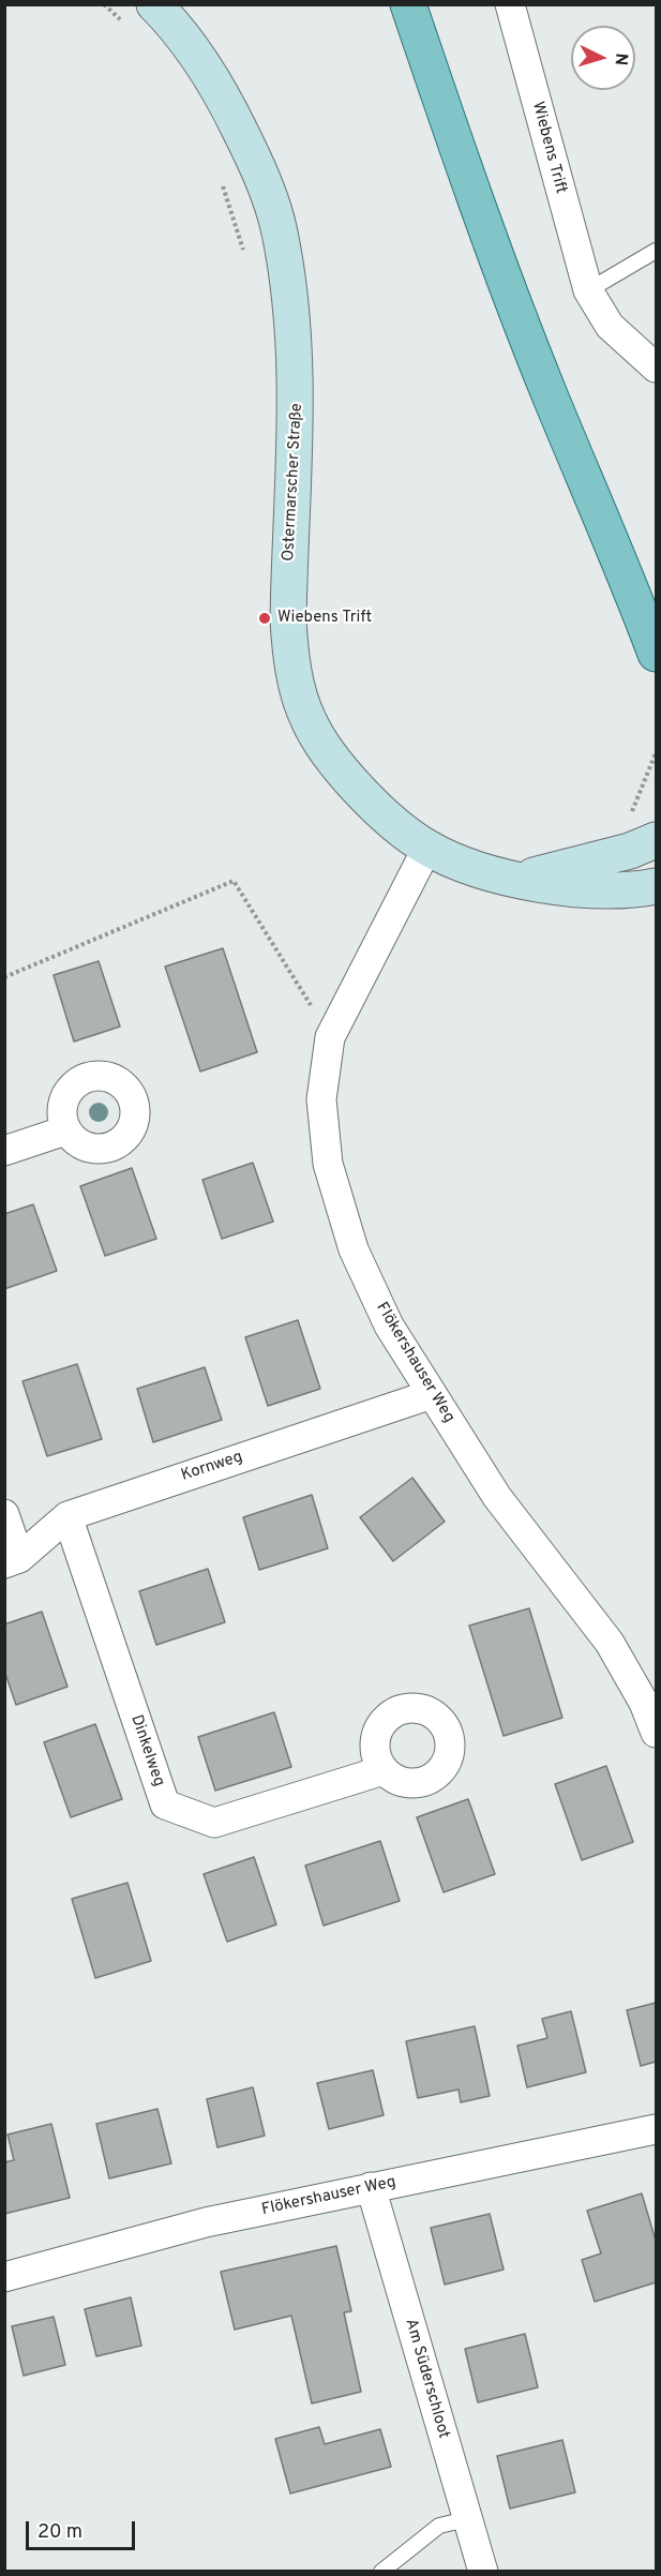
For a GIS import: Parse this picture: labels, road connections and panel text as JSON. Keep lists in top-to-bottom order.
{
  "streets": {
    "main road": ["Ostermarscher Straße"],
    "street": [
      "Wiebens Trift",
      "Flökershauser Weg",
      "Kornweg",
      "Dinkelweg",
      "Am Süderschloot"
    ]
  },
  "crossings": [
    ["Ostermarscher Straße", "Flökershauser Weg"],
    ["Flökershauser Weg", "Kornweg"],
    ["Flökershauser Weg", "Am Süderschloot"],
    ["Kornweg", "Dinkelweg"]
  ],
  "places": ["Wiebens Trift"],
  "scale_bar": "20 m",
  "north": "right"
}
